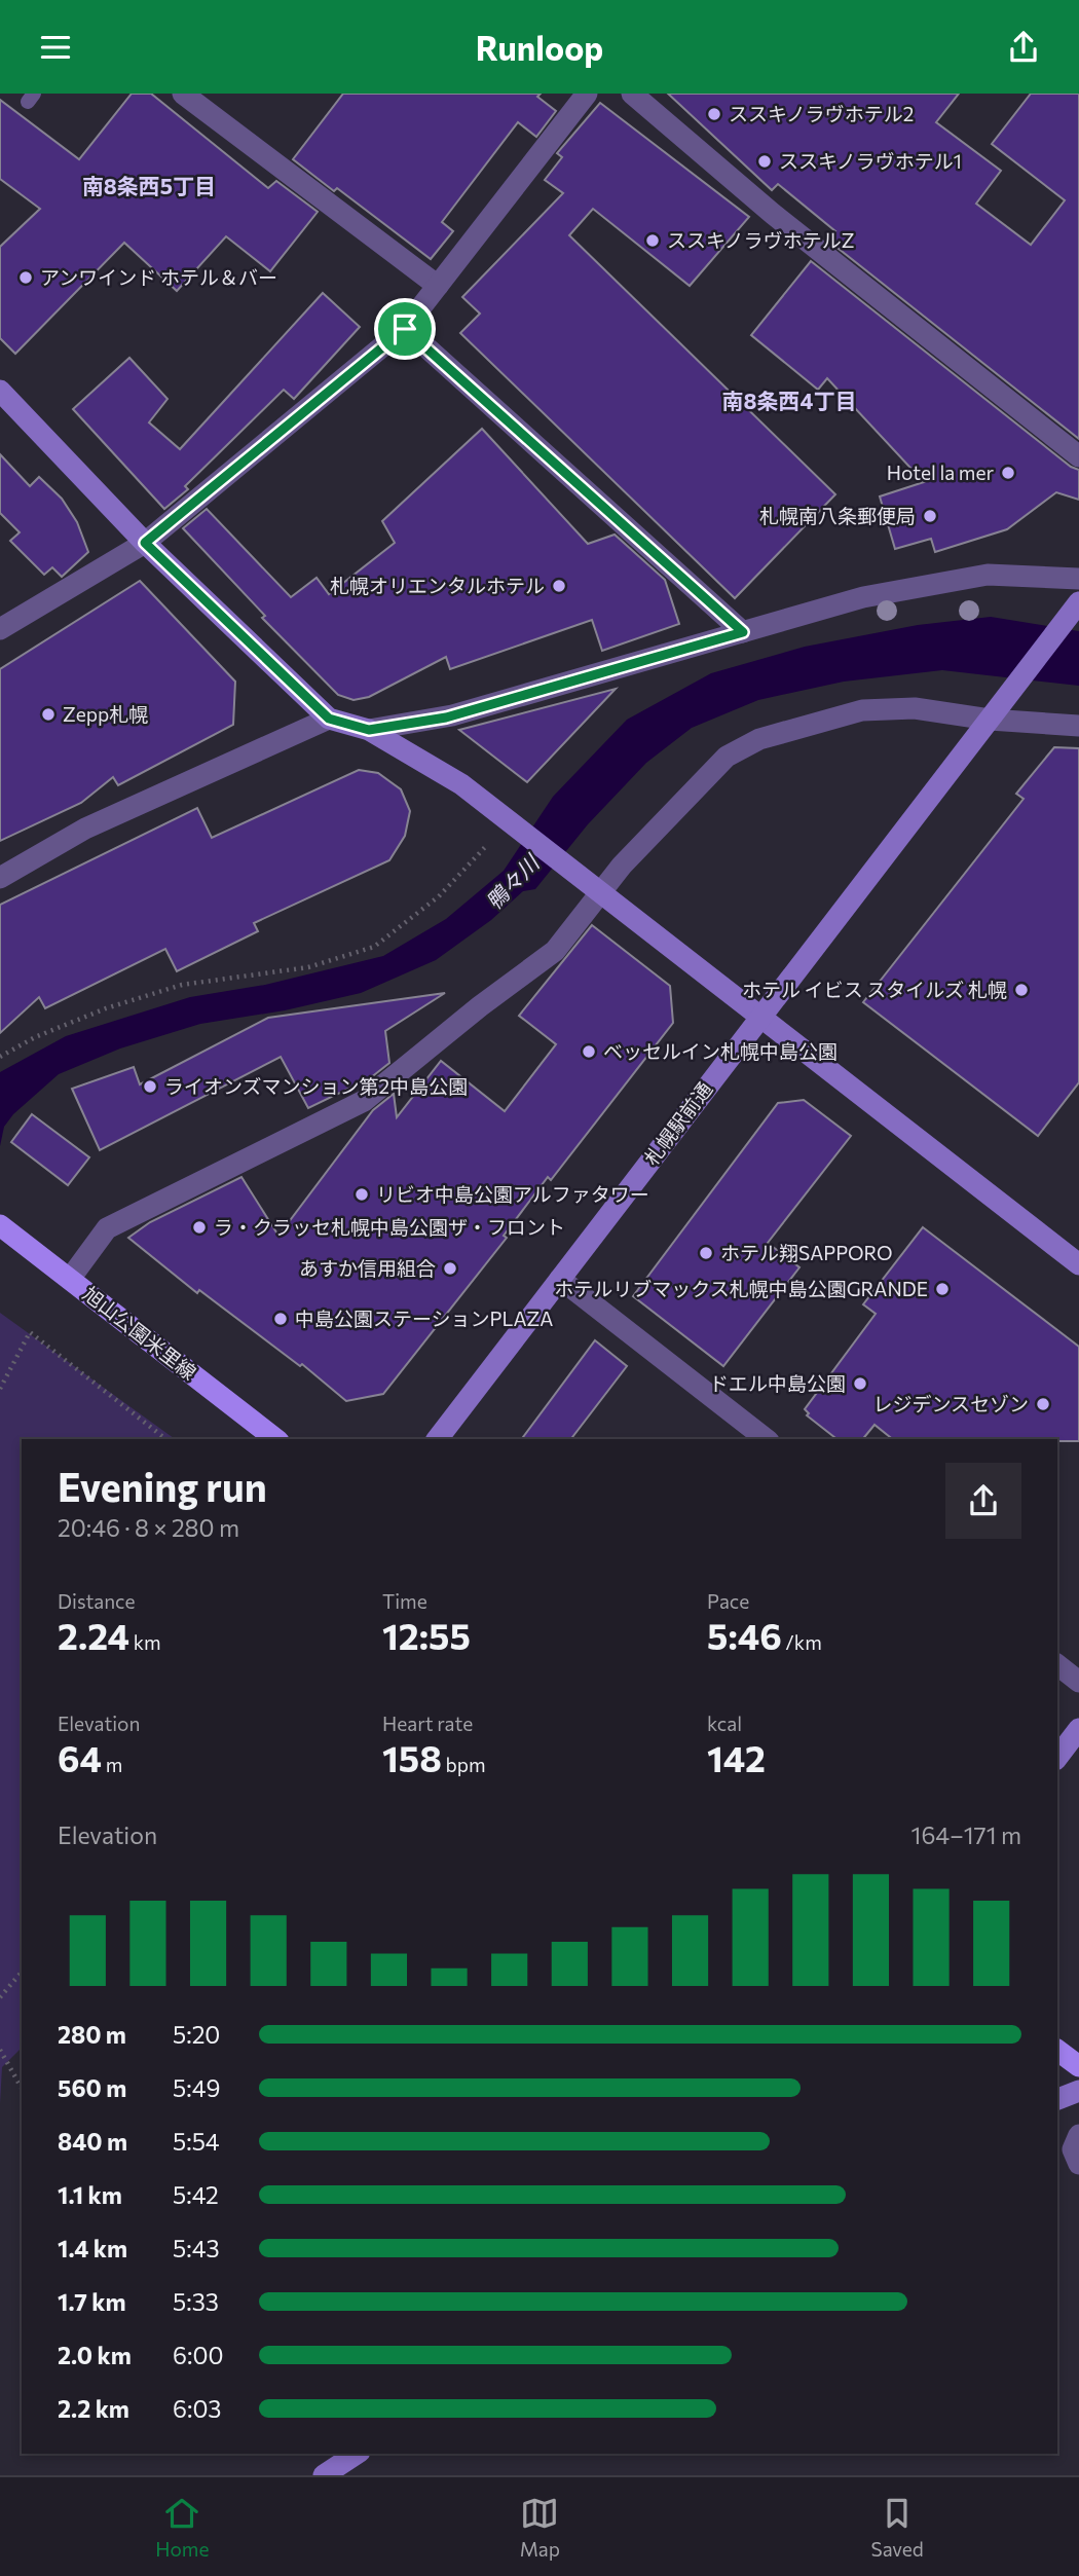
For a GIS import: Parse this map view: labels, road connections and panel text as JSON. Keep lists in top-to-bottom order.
{
  "streets": {
    "main road": ["旭山公園米里線"],
    "street": ["札幌駅前通"]
  },
  "districts": ["南8条西5丁目", "南8条西4丁目"],
  "water": ["鴨々川"],
  "places": [
    "ススキノラヴホテル2",
    "ススキノラヴホテル1",
    "ススキノラヴホテルZ",
    "アンワインド ホテル＆バー",
    "Hotel la mer",
    "札幌南八条郵便局",
    "札幌オリエンタルホテル",
    "Zepp札幌",
    "ホテル イビス スタイルズ 札幌",
    "ベッセルイン札幌中島公園",
    "ライオンズマンション第2中島公園",
    "リビオ中島公園アルファタワー",
    "ラ・クラッセ札幌中島公園ザ・フロント",
    "ホテル翔SAPPORO",
    "あすか信用組合",
    "ホテルリブマックス札幌中島公園GRANDE",
    "中島公園ステーションPLAZA",
    "ドエル中島公園",
    "レジデンスセゾン"
  ],
  "page": {
    "header": "Runloop",
    "heading": ["Evening run", "20:46 · 8 × 280 m"],
    "stats": [
      ["Distance", "2.24 km"],
      ["Time", "12:55"],
      ["Pace", "5:46 /km"],
      ["Elevation", "64 m"],
      ["Heart rate", "158 bpm"],
      ["kcal", "142"]
    ],
    "chart": ["Elevation", "164–171 m"],
    "list": [
      {
        "name": "280 m",
        "note": "5:20"
      },
      {
        "name": "560 m",
        "note": "5:49"
      },
      {
        "name": "840 m",
        "note": "5:54"
      },
      {
        "name": "1.1 km",
        "note": "5:42"
      },
      {
        "name": "1.4 km",
        "note": "5:43"
      },
      {
        "name": "1.7 km",
        "note": "5:33"
      },
      {
        "name": "2.0 km",
        "note": "6:00"
      },
      {
        "name": "2.2 km",
        "note": "6:03"
      }
    ],
    "tabs": ["Home", "Map", "Saved"]
  }
}
